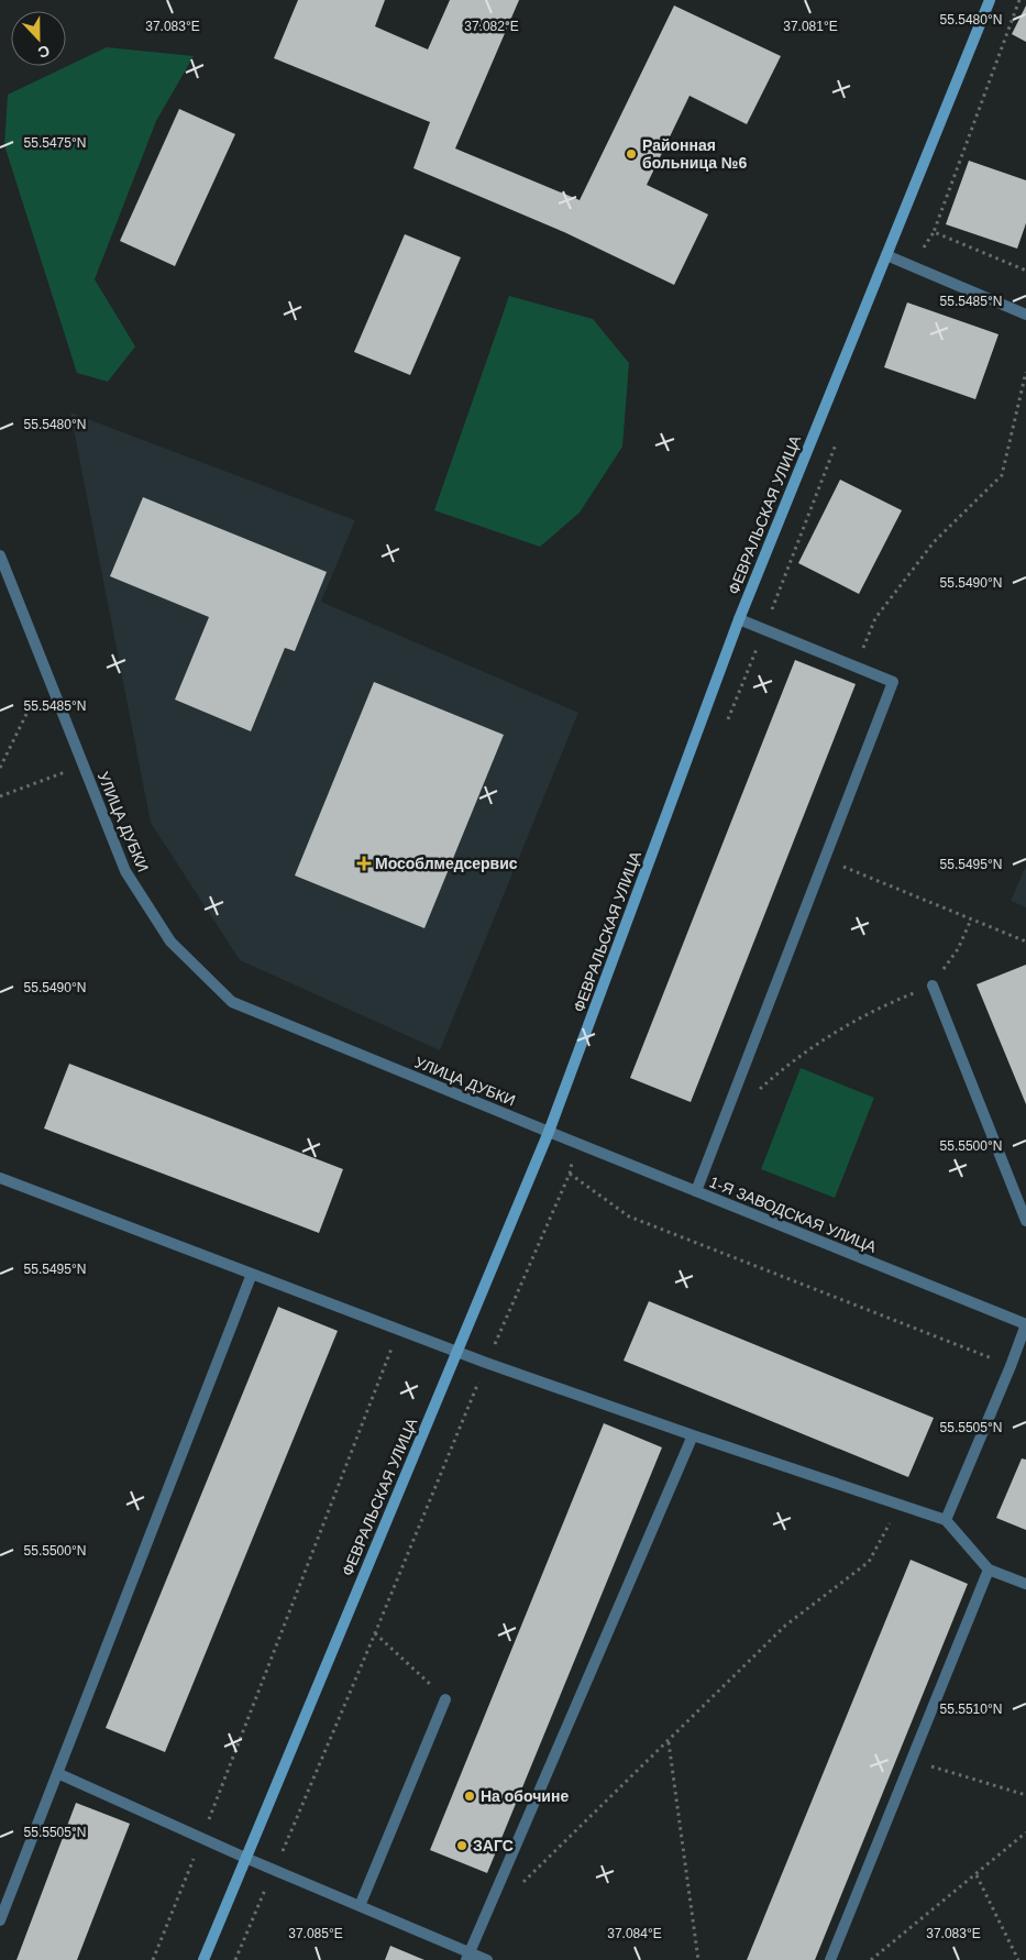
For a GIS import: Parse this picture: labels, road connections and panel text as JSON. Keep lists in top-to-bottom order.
{
  "streets": {
    "main road": ["ФЕВРАЛЬСКАЯ УЛИЦА"],
    "street": ["УЛИЦА ДУБКИ", "1-Я ЗАВОДСКАЯ УЛИЦА"]
  },
  "crossings": [
    ["ФЕВРАЛЬСКАЯ УЛИЦА", "УЛИЦА ДУБКИ"],
    ["ФЕВРАЛЬСКАЯ УЛИЦА", "1-Я ЗАВОДСКАЯ УЛИЦА"],
    ["УЛИЦА ДУБКИ", "1-Я ЗАВОДСКАЯ УЛИЦА"]
  ],
  "places": {
    "other": ["Районная больница №6", "На обочине", "ЗАГС"],
    "health": ["Мособлмедсервис"]
  },
  "north": "bottom",
  "coordinates": [
    "55.5480°N",
    "37.082°E",
    "37.083°E",
    "37.081°E",
    "55.5475°N",
    "55.5485°N",
    "55.5490°N",
    "55.5495°N",
    "55.5500°N",
    "55.5505°N",
    "55.5510°N",
    "37.085°E",
    "37.084°E"
  ]
}
